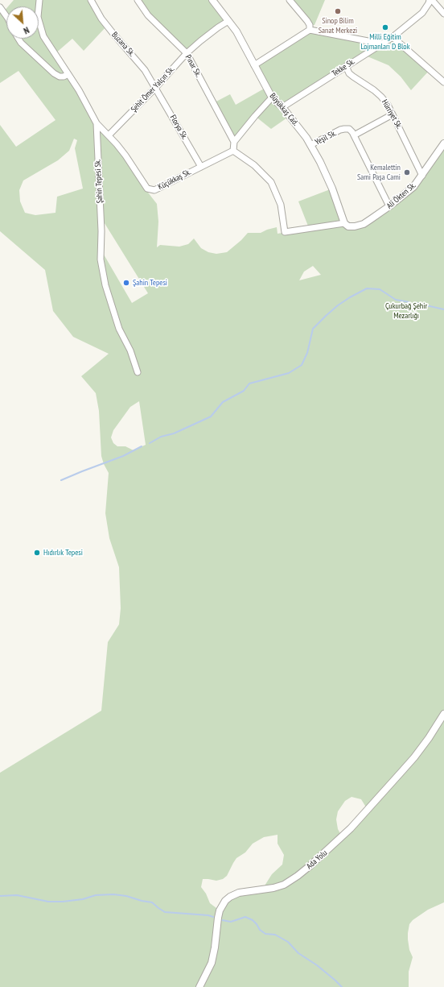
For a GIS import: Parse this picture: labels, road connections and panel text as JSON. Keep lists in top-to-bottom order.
{
  "streets": {
    "street": [
      "Buzana Sk.",
      "Pınar Sk.",
      "Tekke Sk.",
      "Şehit Ömer Yalçın Sk.",
      "Büyükkaş Cad.",
      "Hürriyet Sk.",
      "Florya Sk.",
      "Yeşil Sk.",
      "Küçükkaş Sk.",
      "Şahin Tepesi Sk.",
      "Ali Ökten Sk.",
      "Ada Yolu"
    ]
  },
  "crossings": [
    ["Buzana Sk.", "Şehit Ömer Yalçın Sk."],
    ["Buzana Sk.", "Florya Sk."],
    ["Pınar Sk.", "Şehit Ömer Yalçın Sk."],
    ["Tekke Sk.", "Büyükkaş Cad."],
    ["Tekke Sk.", "Hürriyet Sk."],
    ["Şehit Ömer Yalçın Sk.", "Büyükkaş Cad."],
    ["Şehit Ömer Yalçın Sk.", "Florya Sk."],
    ["Şehit Ömer Yalçın Sk.", "Küçükkaş Sk."],
    ["Büyükkaş Cad.", "Yeşil Sk."],
    ["Büyükkaş Cad.", "Ali Ökten Sk."],
    ["Hürriyet Sk.", "Ali Ökten Sk."],
    ["Florya Sk.", "Küçükkaş Sk."],
    ["Küçükkaş Sk.", "Şahin Tepesi Sk."]
  ],
  "parks": ["Çukurbağ Şehir Mezarlığı"],
  "places": [
    "Sinop Bilim Sanat Merkezi",
    "Milli Eğitim Lojmanları D Blok",
    "Kemalettin Sami Paşa Cami",
    "Şahin Tepesi",
    "Hıdırlık Tepesi"
  ],
  "north": "bottom right"
}
